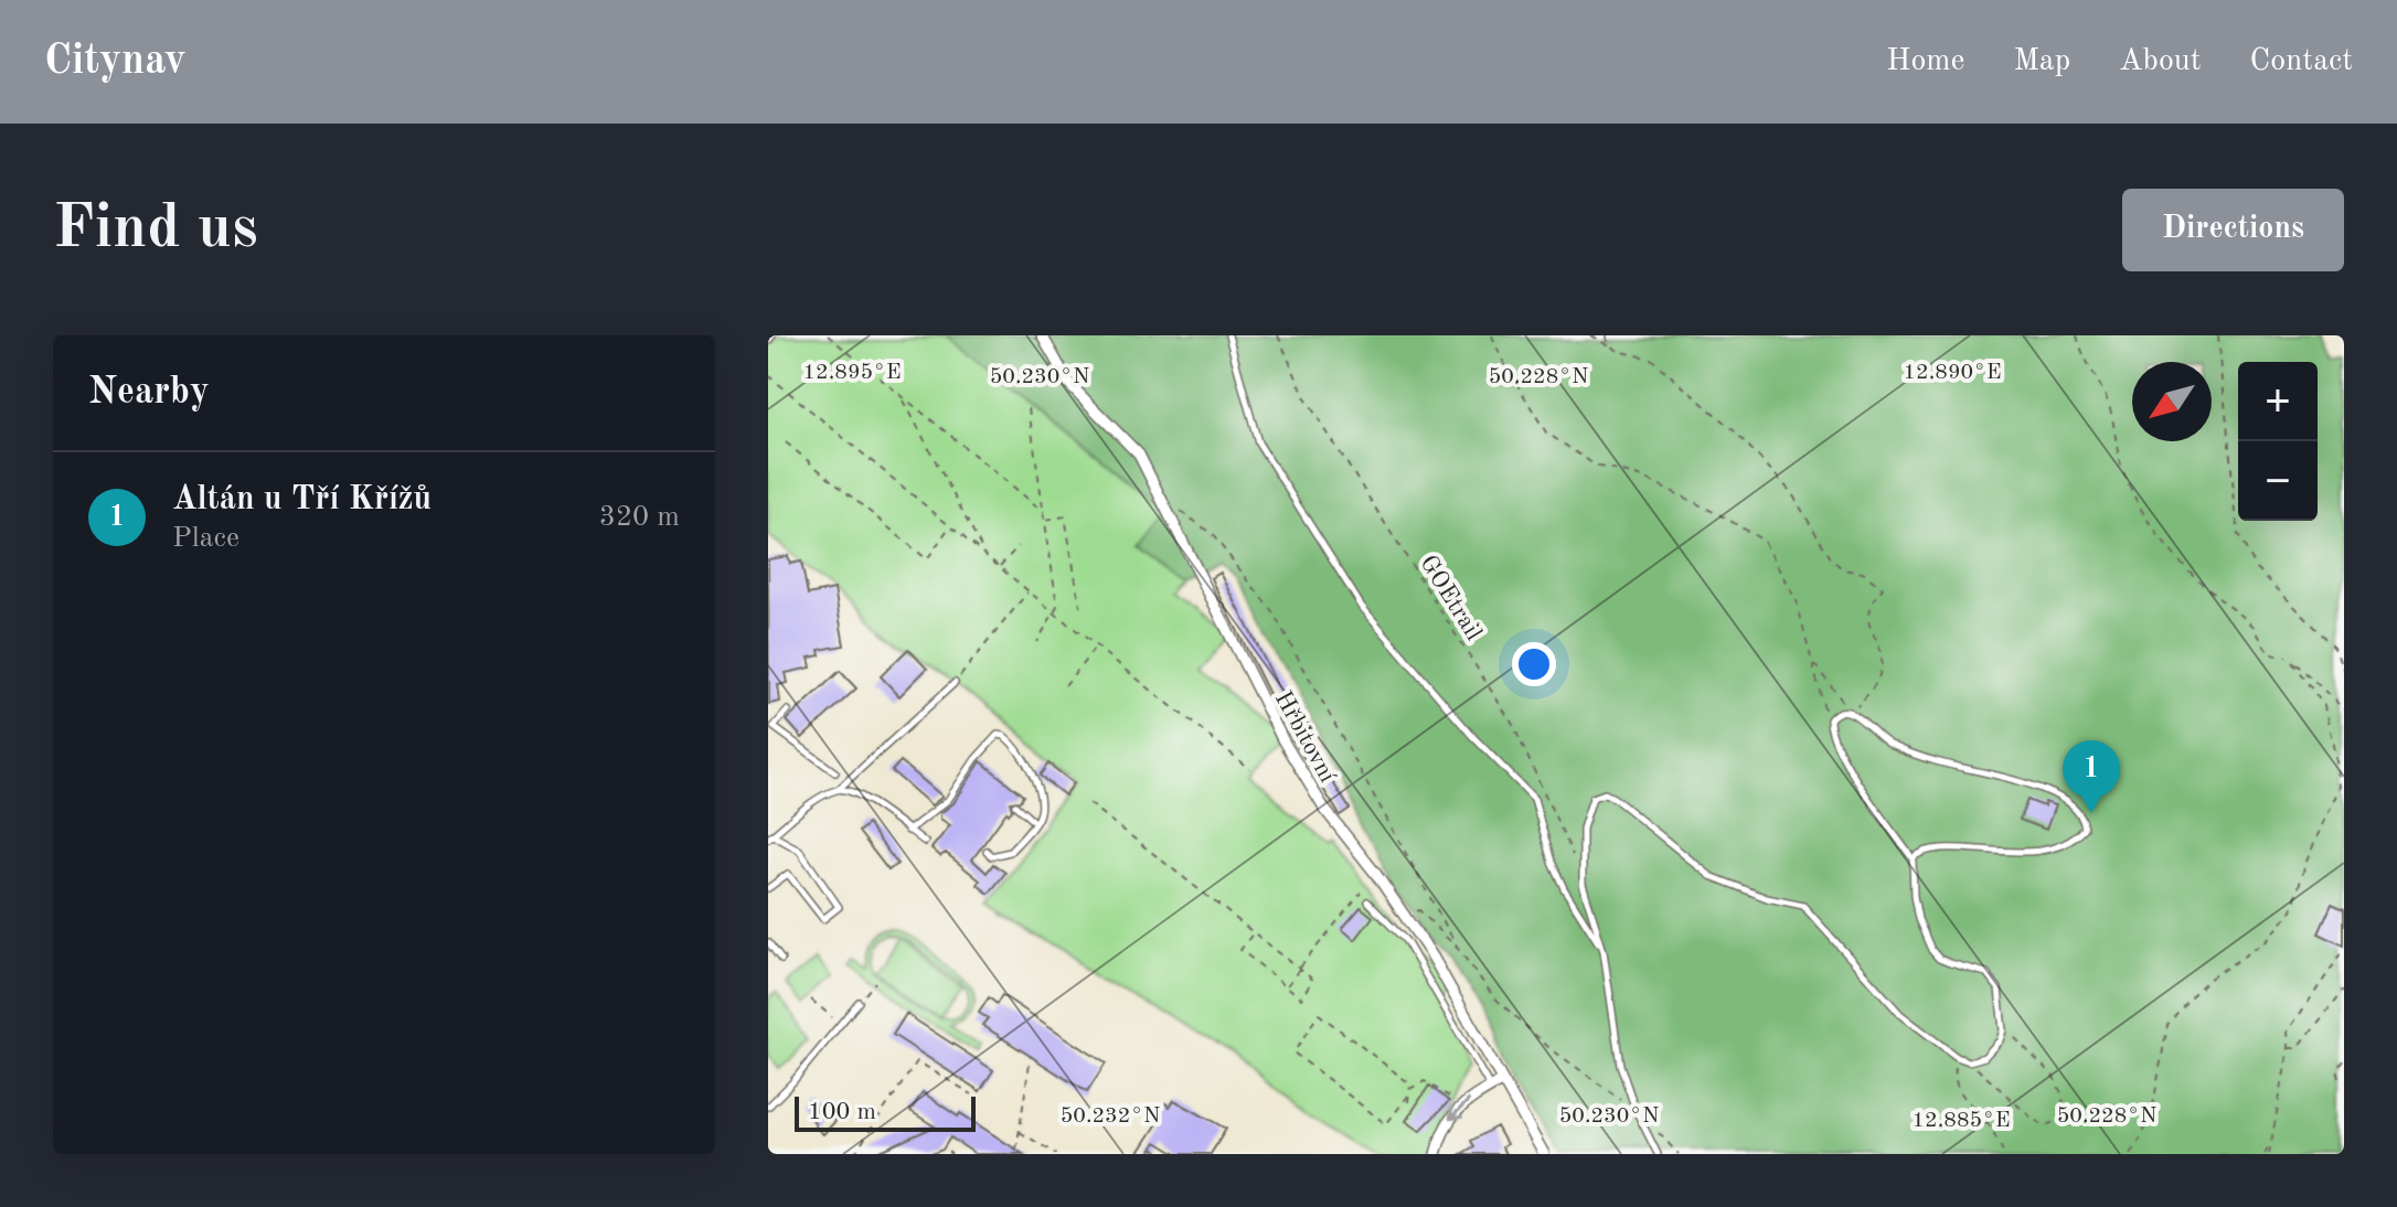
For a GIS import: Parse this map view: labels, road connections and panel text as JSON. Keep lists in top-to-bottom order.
{
  "streets": {
    "street": ["Hřbitovní"],
    "path": ["GOEtrail"]
  },
  "scale_bar": "100 m",
  "north": "bottom left",
  "page": {
    "header": "Citynav",
    "nav": [
      "Home",
      "Map",
      "About",
      "Contact"
    ],
    "buttons": "Directions",
    "title": "Find us",
    "heading": "Nearby",
    "map_buttons": ["+", "−"],
    "list": [
      {
        "mark": "1",
        "name": "Altán u Tří Křížů",
        "note": "Place",
        "value": "320 m"
      }
    ],
    "pins": "1",
    "scale": "100 m"
  },
  "coordinates": [
    "12.895°E",
    "12.890°E",
    "50.230°N",
    "50.228°N",
    "50.232°N",
    "12.885°E"
  ]
}
